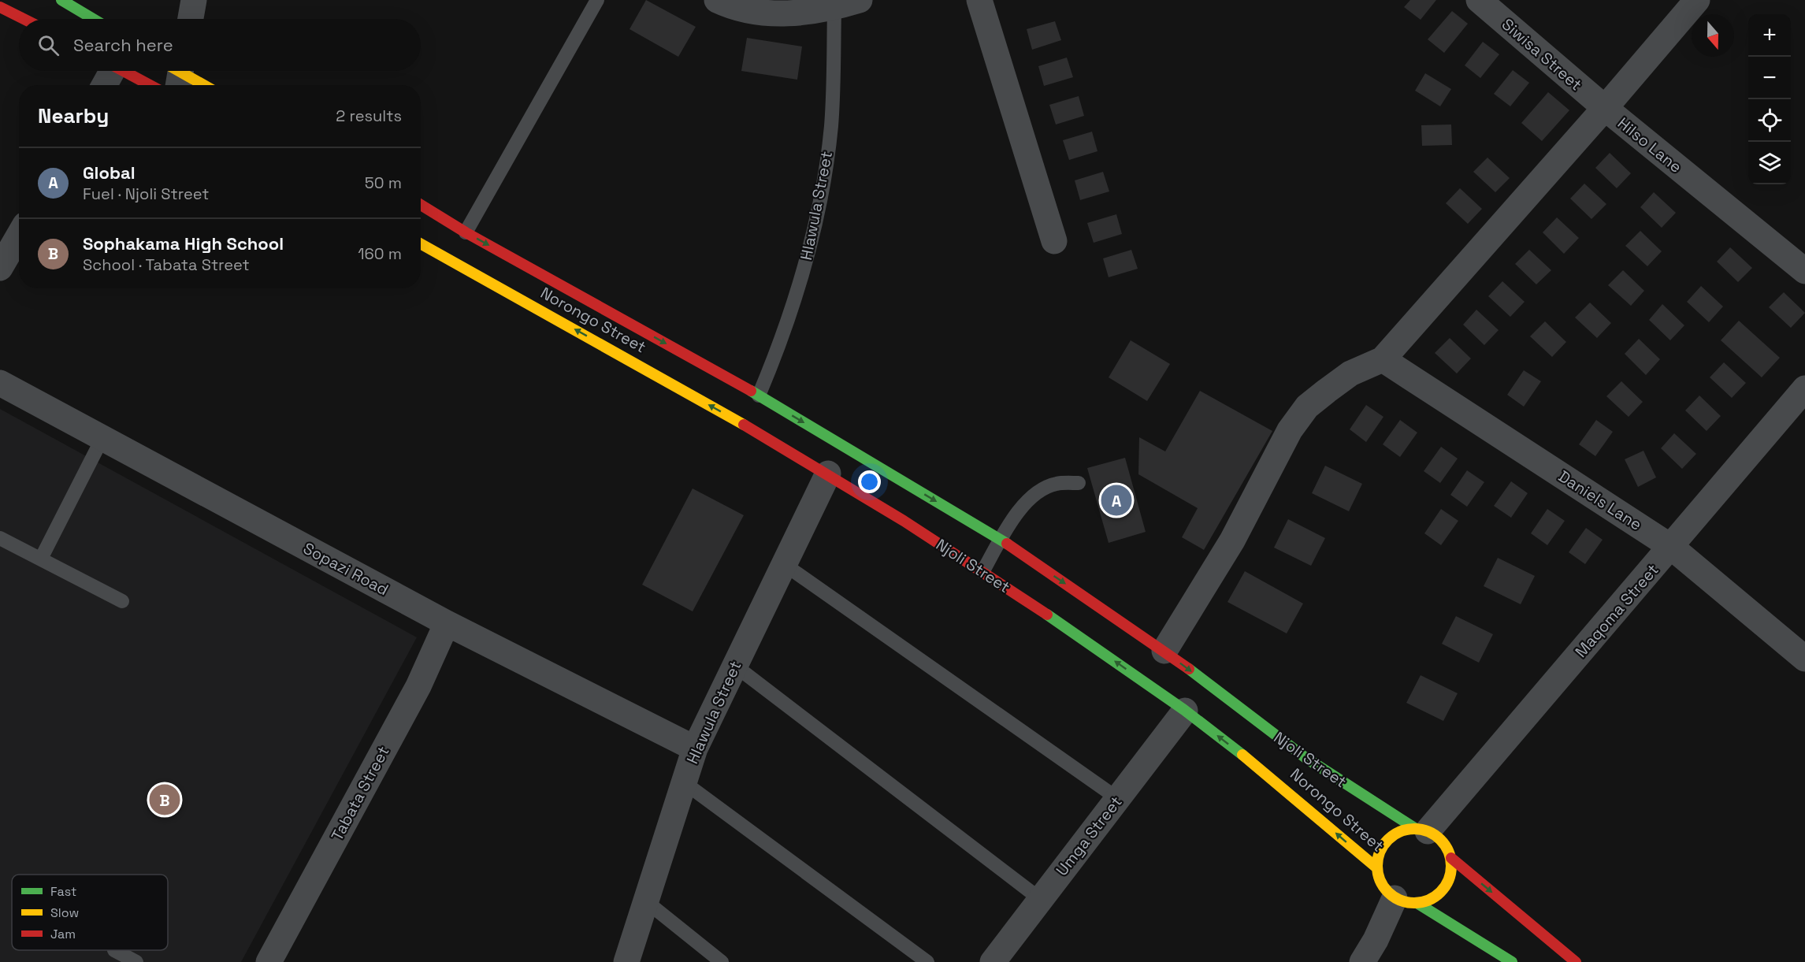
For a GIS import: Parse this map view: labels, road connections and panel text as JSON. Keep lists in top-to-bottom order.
{
  "streets": {
    "street": [
      "Siwisa Street",
      "Hilso Lane",
      "Hlawula Street",
      "Norongo Street",
      "Daniels Lane",
      "Njoli Street",
      "Sopazi Road",
      "Maqoma Street",
      "Tabata Street",
      "Umga Street"
    ]
  },
  "crossings": [
    ["Siwisa Street", "Hilso Lane"],
    ["Hlawula Street", "Norongo Street"],
    ["Hlawula Street", "Njoli Street"],
    ["Hlawula Street", "Sopazi Road"],
    ["Norongo Street", "Njoli Street"],
    ["Norongo Street", "Maqoma Street"],
    ["Norongo Street", "Umga Street"],
    ["Daniels Lane", "Maqoma Street"],
    ["Njoli Street", "Maqoma Street"],
    ["Njoli Street", "Umga Street"],
    ["Sopazi Road", "Tabata Street"]
  ],
  "legend": ["Fast", "Slow", "Jam"],
  "north": "bottom",
  "page": {
    "map_buttons": ["+", "−"],
    "search": "Search here",
    "heading": ["Nearby", "2 results"],
    "list": [
      {
        "mark": "A",
        "name": "Global",
        "note": "Fuel · Njoli Street",
        "value": "50 m"
      },
      {
        "mark": "B",
        "name": "Sophakama High School",
        "note": "School · Tabata Street",
        "value": "160 m"
      }
    ],
    "pins": ["A", "B"]
  }
}
